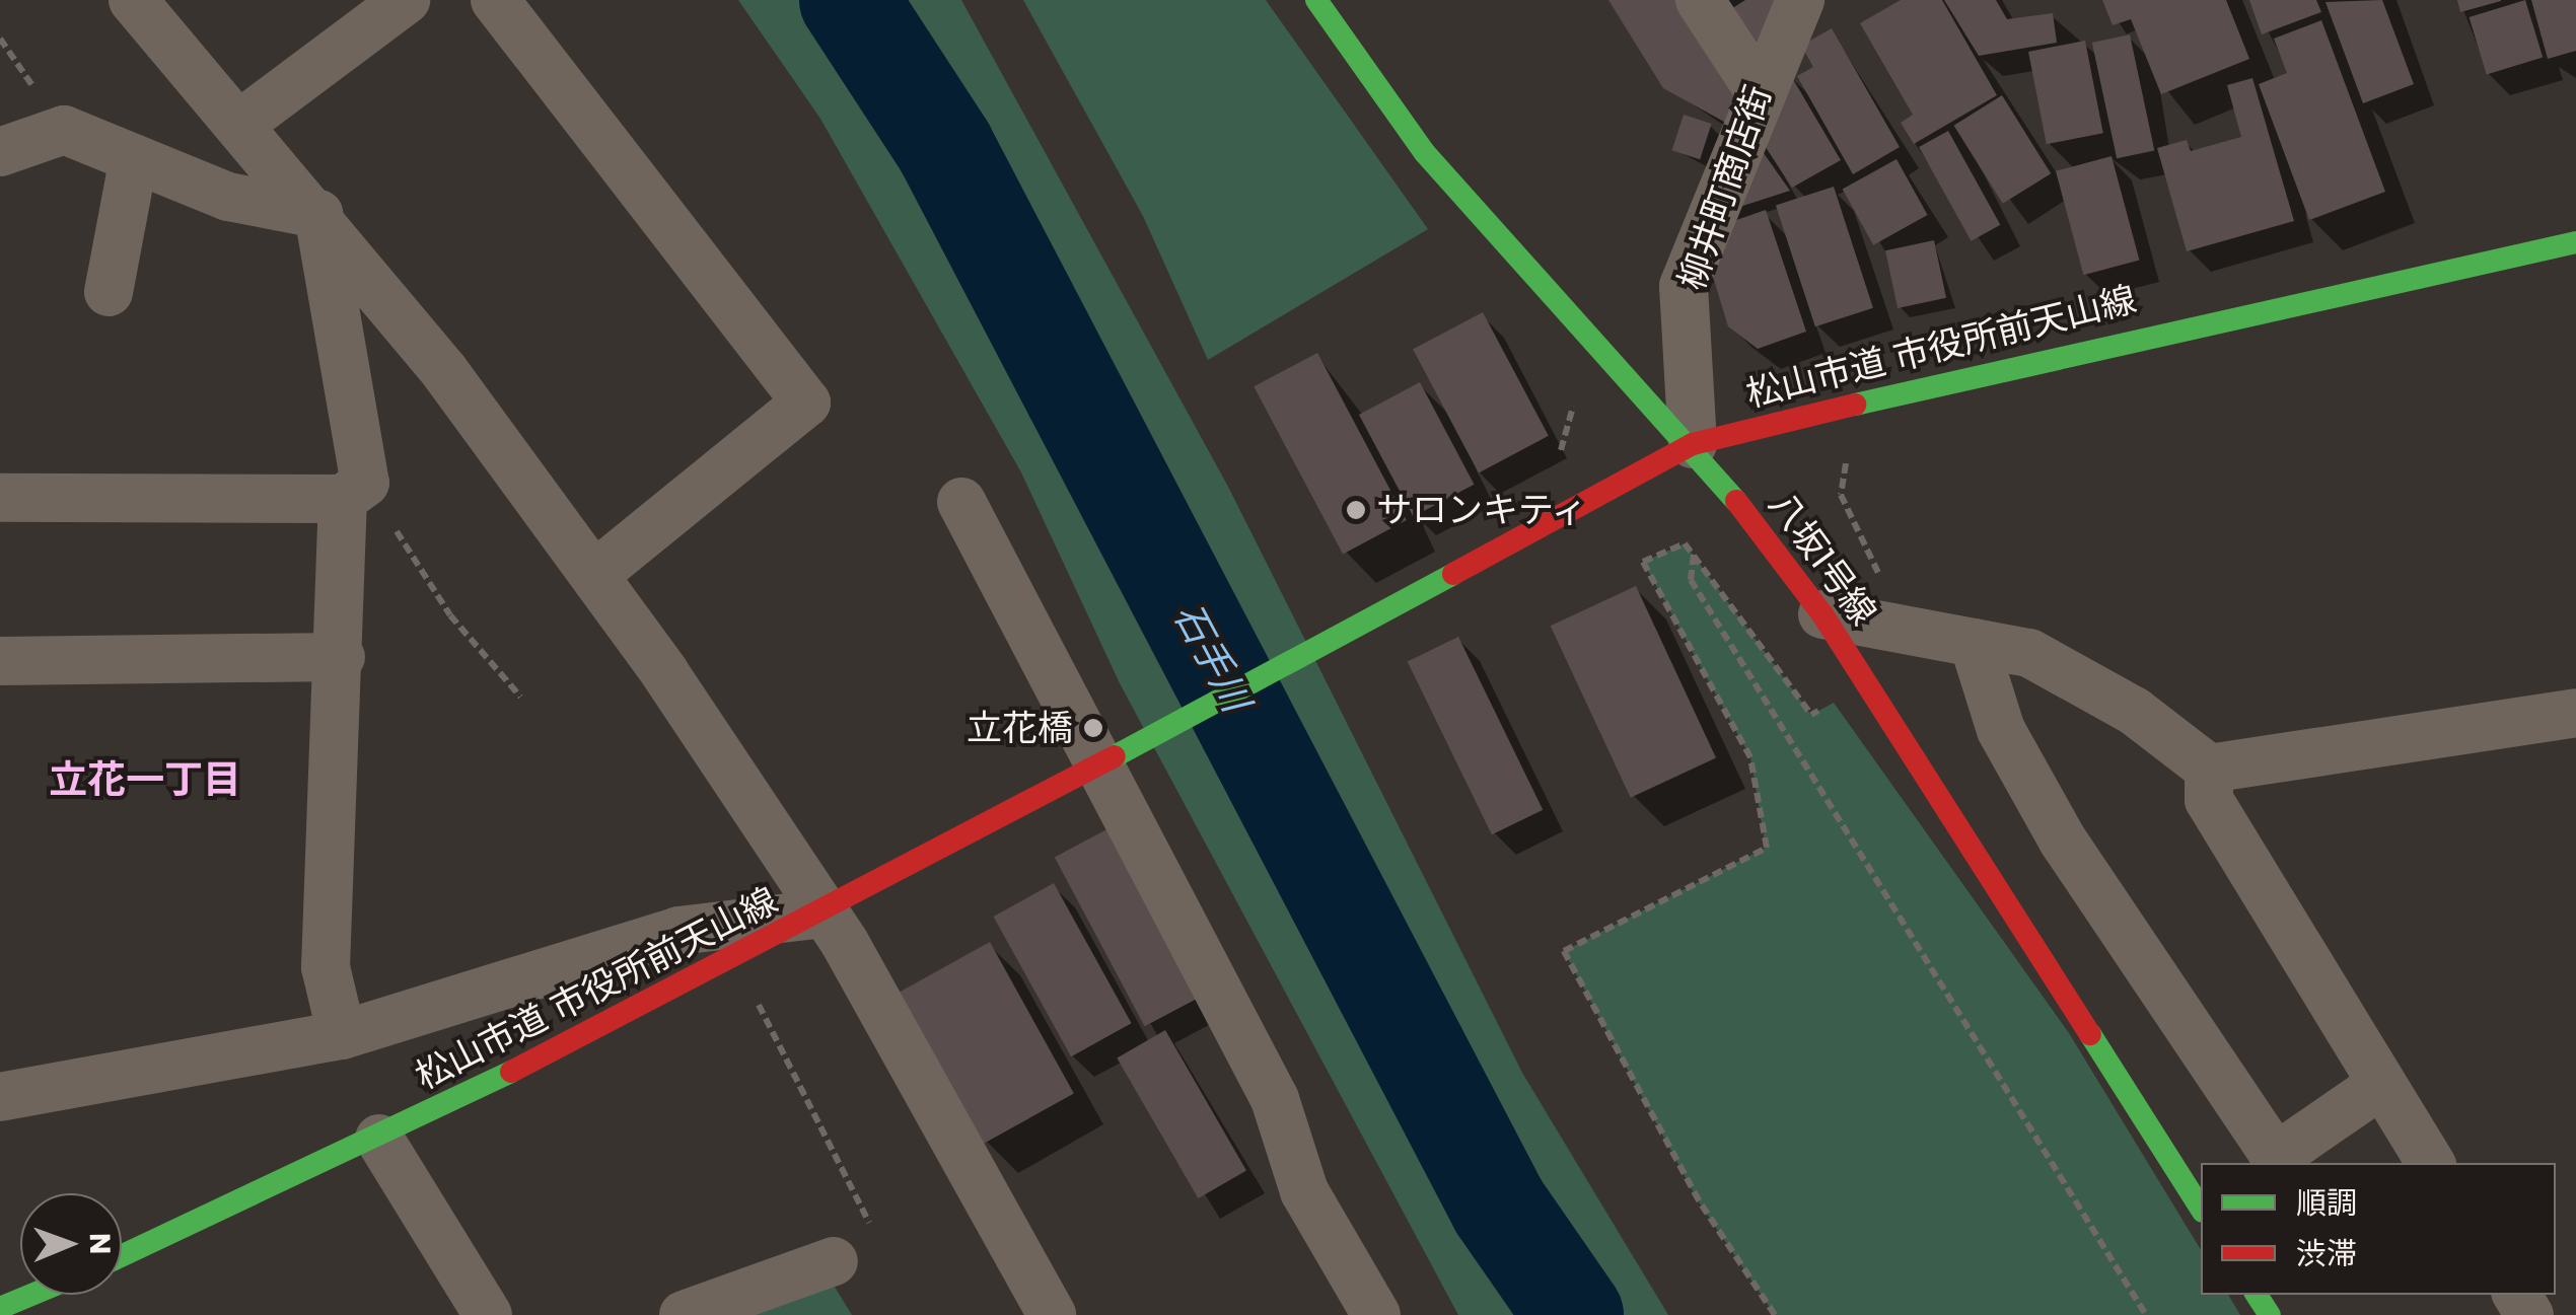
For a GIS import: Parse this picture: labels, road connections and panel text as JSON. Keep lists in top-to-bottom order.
{
  "streets": {
    "street": ["柳井町商店街", "松山市道 市役所前天山線", "八坂1号線"]
  },
  "crossings": [
    ["柳井町商店街", "松山市道 市役所前天山線"],
    ["柳井町商店街", "八坂1号線"],
    ["松山市道 市役所前天山線", "八坂1号線"]
  ],
  "districts": ["立花一丁目"],
  "water": ["石手川"],
  "places": ["サロンキティ", "立花橋"],
  "legend": ["順調", "渋滞"],
  "north": "right"
}
